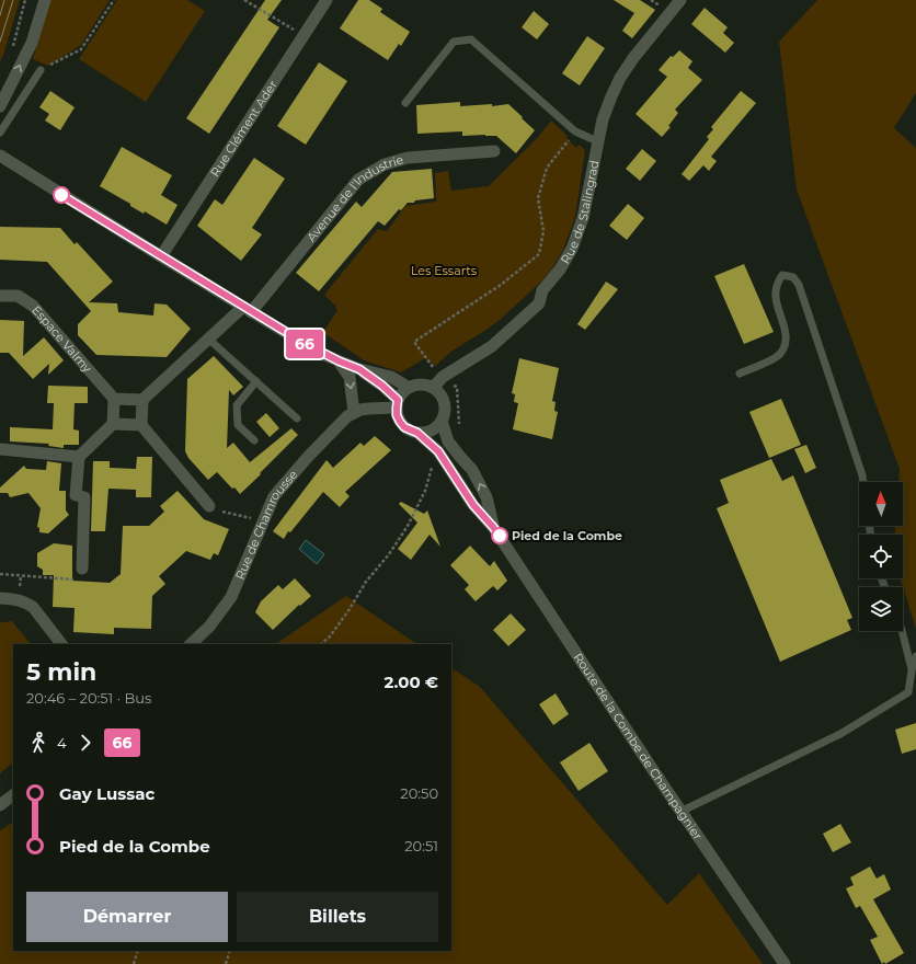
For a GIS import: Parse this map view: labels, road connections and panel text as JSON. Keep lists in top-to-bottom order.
{
  "streets": {
    "street": [
      "Rue Clément Ader",
      "Avenue de l'Industrie",
      "Rue de Stalingrad",
      "Espace Valmy",
      "Rue de Chamrousse",
      "Route de la Combe de Champagnier"
    ]
  },
  "crossings": [
    ["Rue de Stalingrad", "Rue de Chamrousse"],
    ["Rue de Stalingrad", "Route de la Combe de Champagnier"],
    ["Rue de Chamrousse", "Route de la Combe de Champagnier"]
  ],
  "parks": ["Les Essarts"],
  "places": ["Pied de la Combe"],
  "lines": ["bus line 66"],
  "north": "top",
  "page": {
    "on_map": "66",
    "heading": ["5 min", "20:46 – 20:51 · Bus", "2.00 €"],
    "legs": ["4", "66"],
    "list": [
      {
        "name": "Gay Lussac",
        "value": "20:50"
      },
      {
        "name": "Pied de la Combe",
        "value": "20:51"
      }
    ],
    "buttons": ["Démarrer", "Billets"]
  }
}
